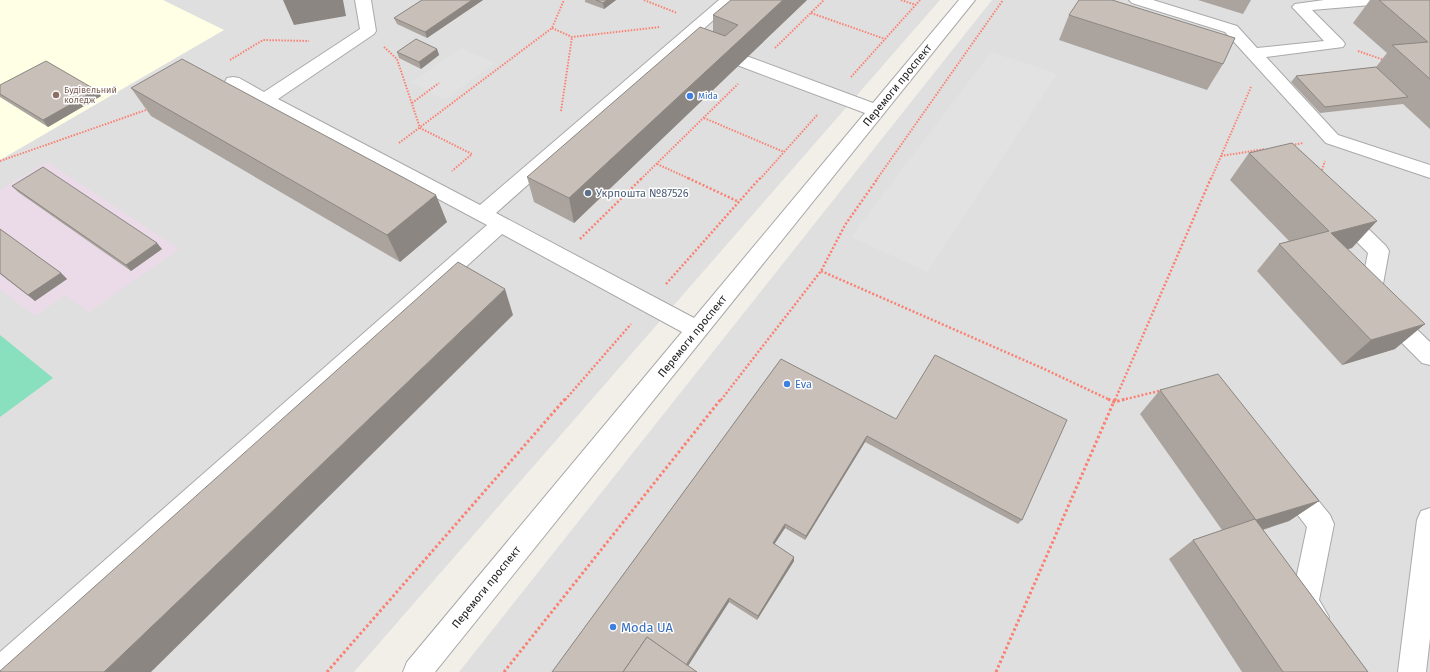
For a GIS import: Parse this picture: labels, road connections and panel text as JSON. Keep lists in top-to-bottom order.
{
  "streets": {
    "street": ["Перемоги проспект"]
  },
  "places": [
    "Будівельний коледж",
    "Mida",
    "Укрпошта №87526",
    "Eva",
    "Moda UA"
  ]
}
